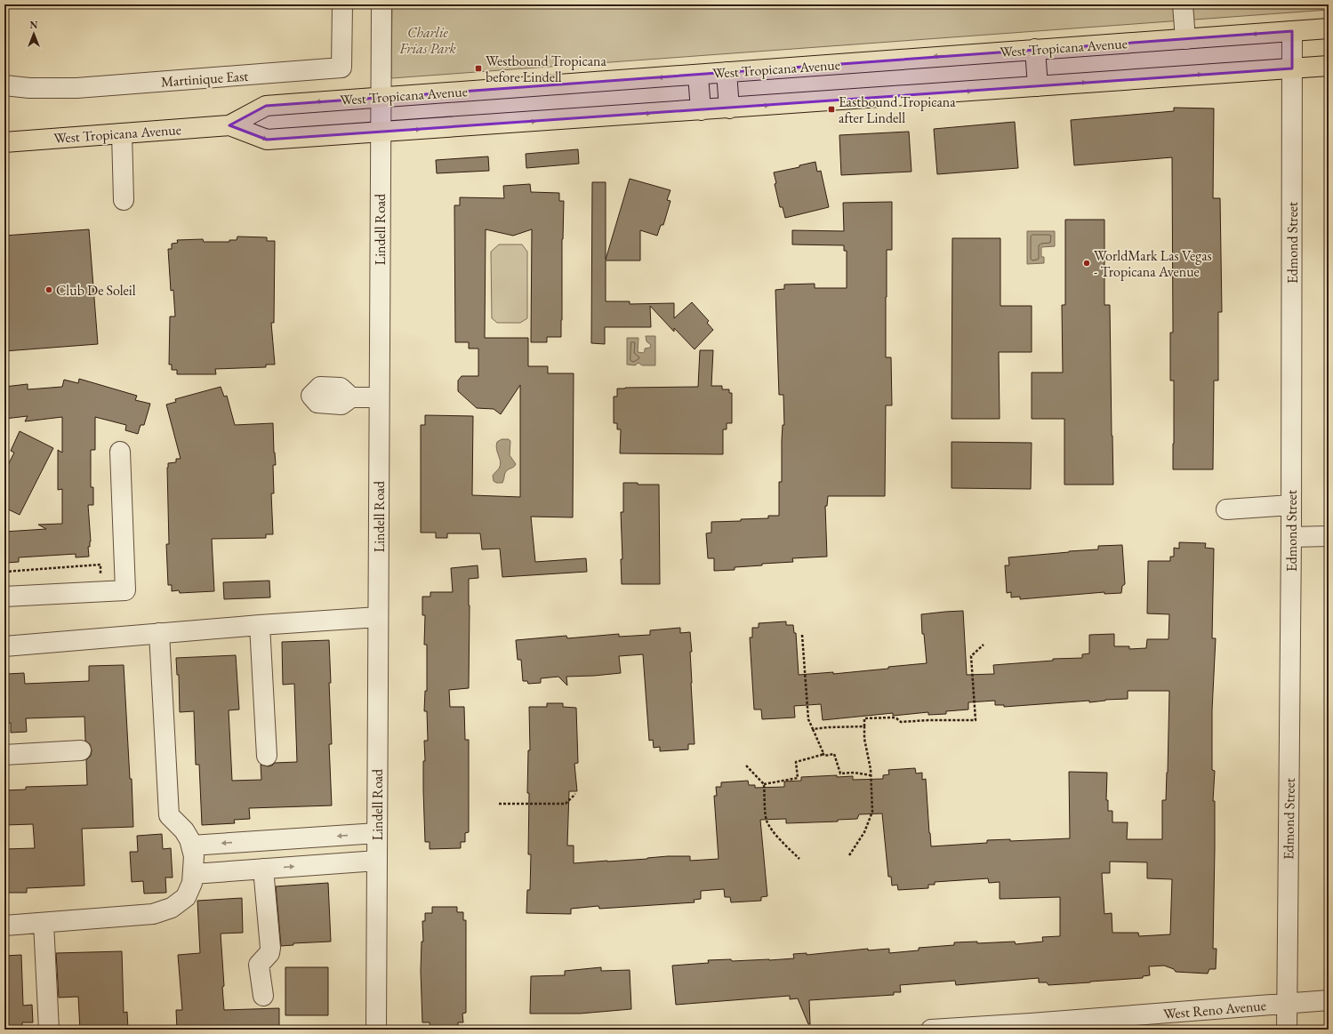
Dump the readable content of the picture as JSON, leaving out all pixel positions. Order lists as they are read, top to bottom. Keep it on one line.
{"streets":{"main road":["West Tropicana Avenue"],"street":["Martinique East","Lindell Road","Edmond Street","West Reno Avenue"]},"crossings":[["West Tropicana Avenue","Lindell Road"],["West Tropicana Avenue","Edmond Street"],["Edmond Street","West Reno Avenue"]],"parks":["Charlie Frias Park"],"places":{"transit":["Westbound Tropicana before Lindell","Eastbound Tropicana after Lindell"],"other":["WorldMark Las Vegas - Tropicana Avenue","Club De Soleil"]},"north":"top"}
